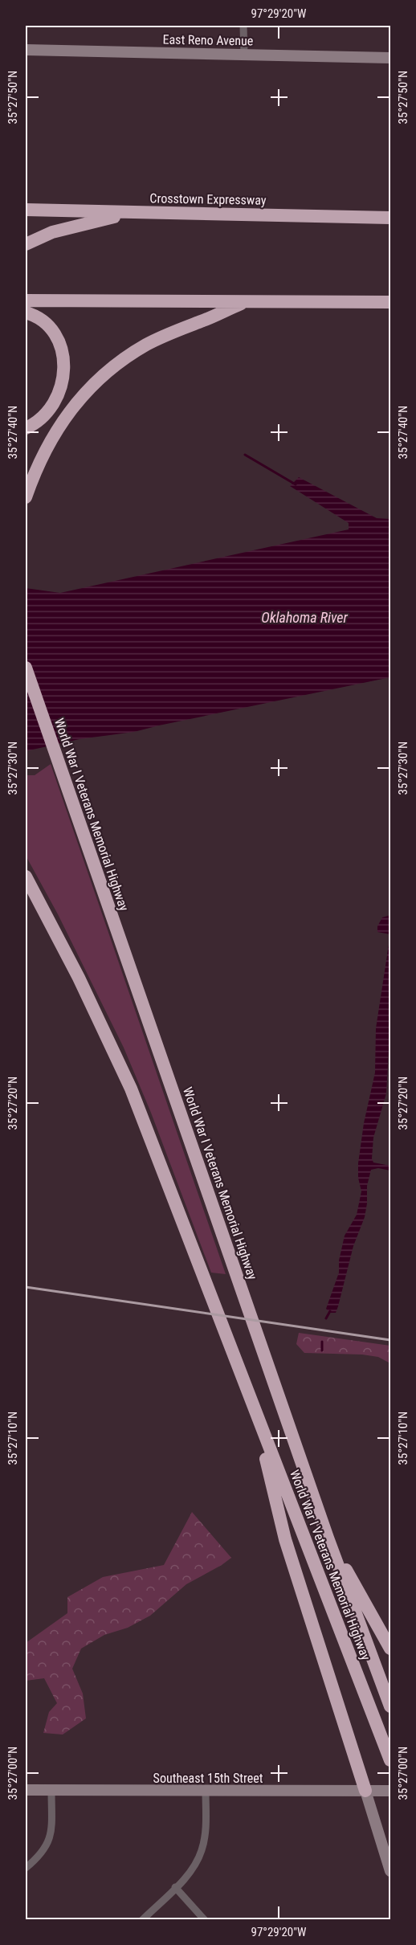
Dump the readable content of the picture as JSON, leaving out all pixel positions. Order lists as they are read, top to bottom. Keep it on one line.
{"streets":{"highway":["Crosstown Expressway","World War I Veterans Memorial Highway"],"main road":["East Reno Avenue","Southeast 15th Street"]},"water":["Oklahoma River"],"coordinates":["97°29'20\"W","35°27'50\"N","35°27'40\"N","35°27'30\"N","35°27'20\"N","35°27'10\"N","35°27'00\"N"]}
